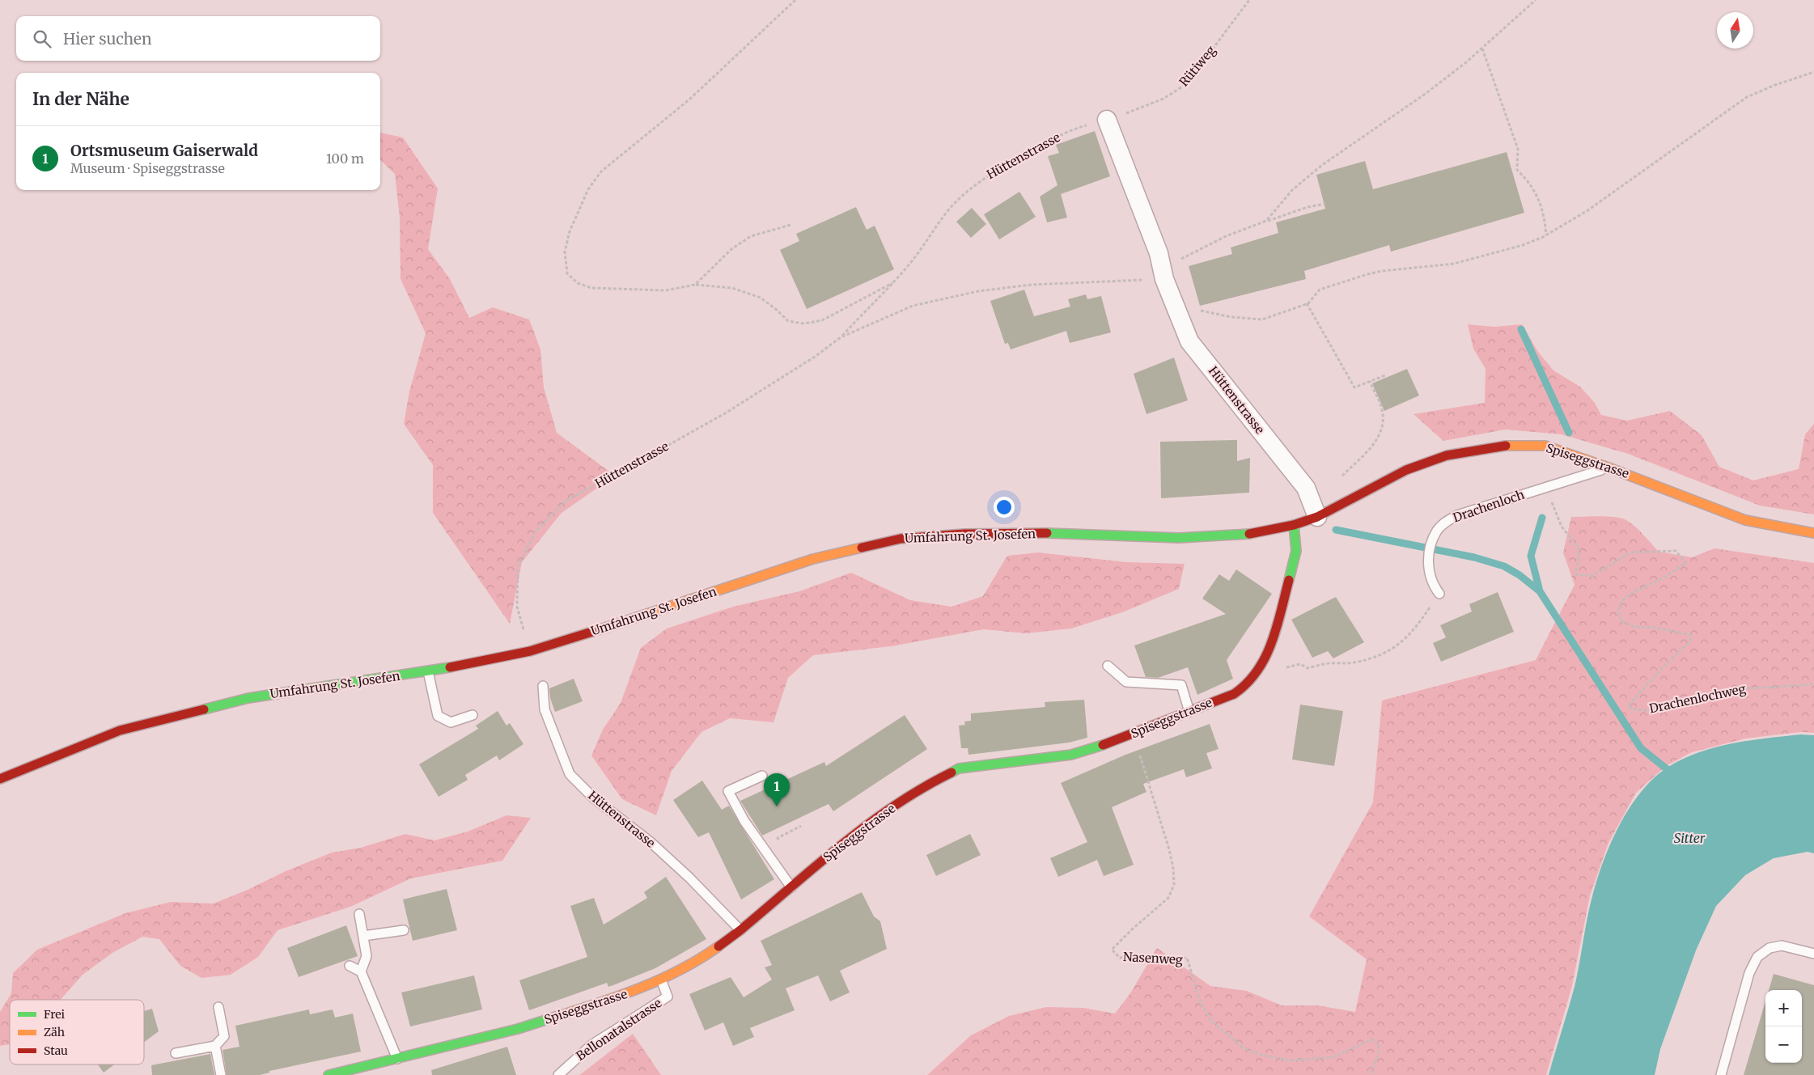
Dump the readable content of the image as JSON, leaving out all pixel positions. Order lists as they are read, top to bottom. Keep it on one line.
{"streets":{"street":["Hüttenstrasse","Spiseggstrasse","Umfahrung St. Josefen"],"lane":["Drachenloch","Bellonatalstrasse"],"path":["Rütiweg","Drachenlochweg","Nasenweg"]},"crossings":[["Rütiweg","Hüttenstrasse"],["Hüttenstrasse","Spiseggstrasse"],["Hüttenstrasse","Umfahrung St. Josefen"],["Spiseggstrasse","Drachenloch"],["Spiseggstrasse","Umfahrung St. Josefen"],["Spiseggstrasse","Nasenweg"],["Spiseggstrasse","Bellonatalstrasse"],["Drachenloch","Drachenlochweg"]],"water":["Sitter"],"legend":["Frei","Zäh","Stau"],"north":"top","page":{"search":"Hier suchen","heading":"In der Nähe","list":[{"mark":"1","name":"Ortsmuseum Gaiserwald","note":"Museum · Spiseggstrasse","value":"100 m"}],"pins":"1","map_buttons":["+","−"]}}
